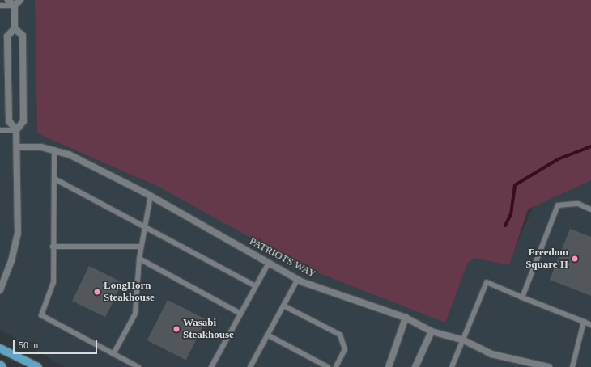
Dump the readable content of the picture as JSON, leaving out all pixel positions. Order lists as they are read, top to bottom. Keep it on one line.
{"streets":{"street":["PATRIOTS WAY"]},"places":["Freedom Square II","LongHorn Steakhouse","Wasabi Steakhouse"],"scale_bar":"50 m"}
